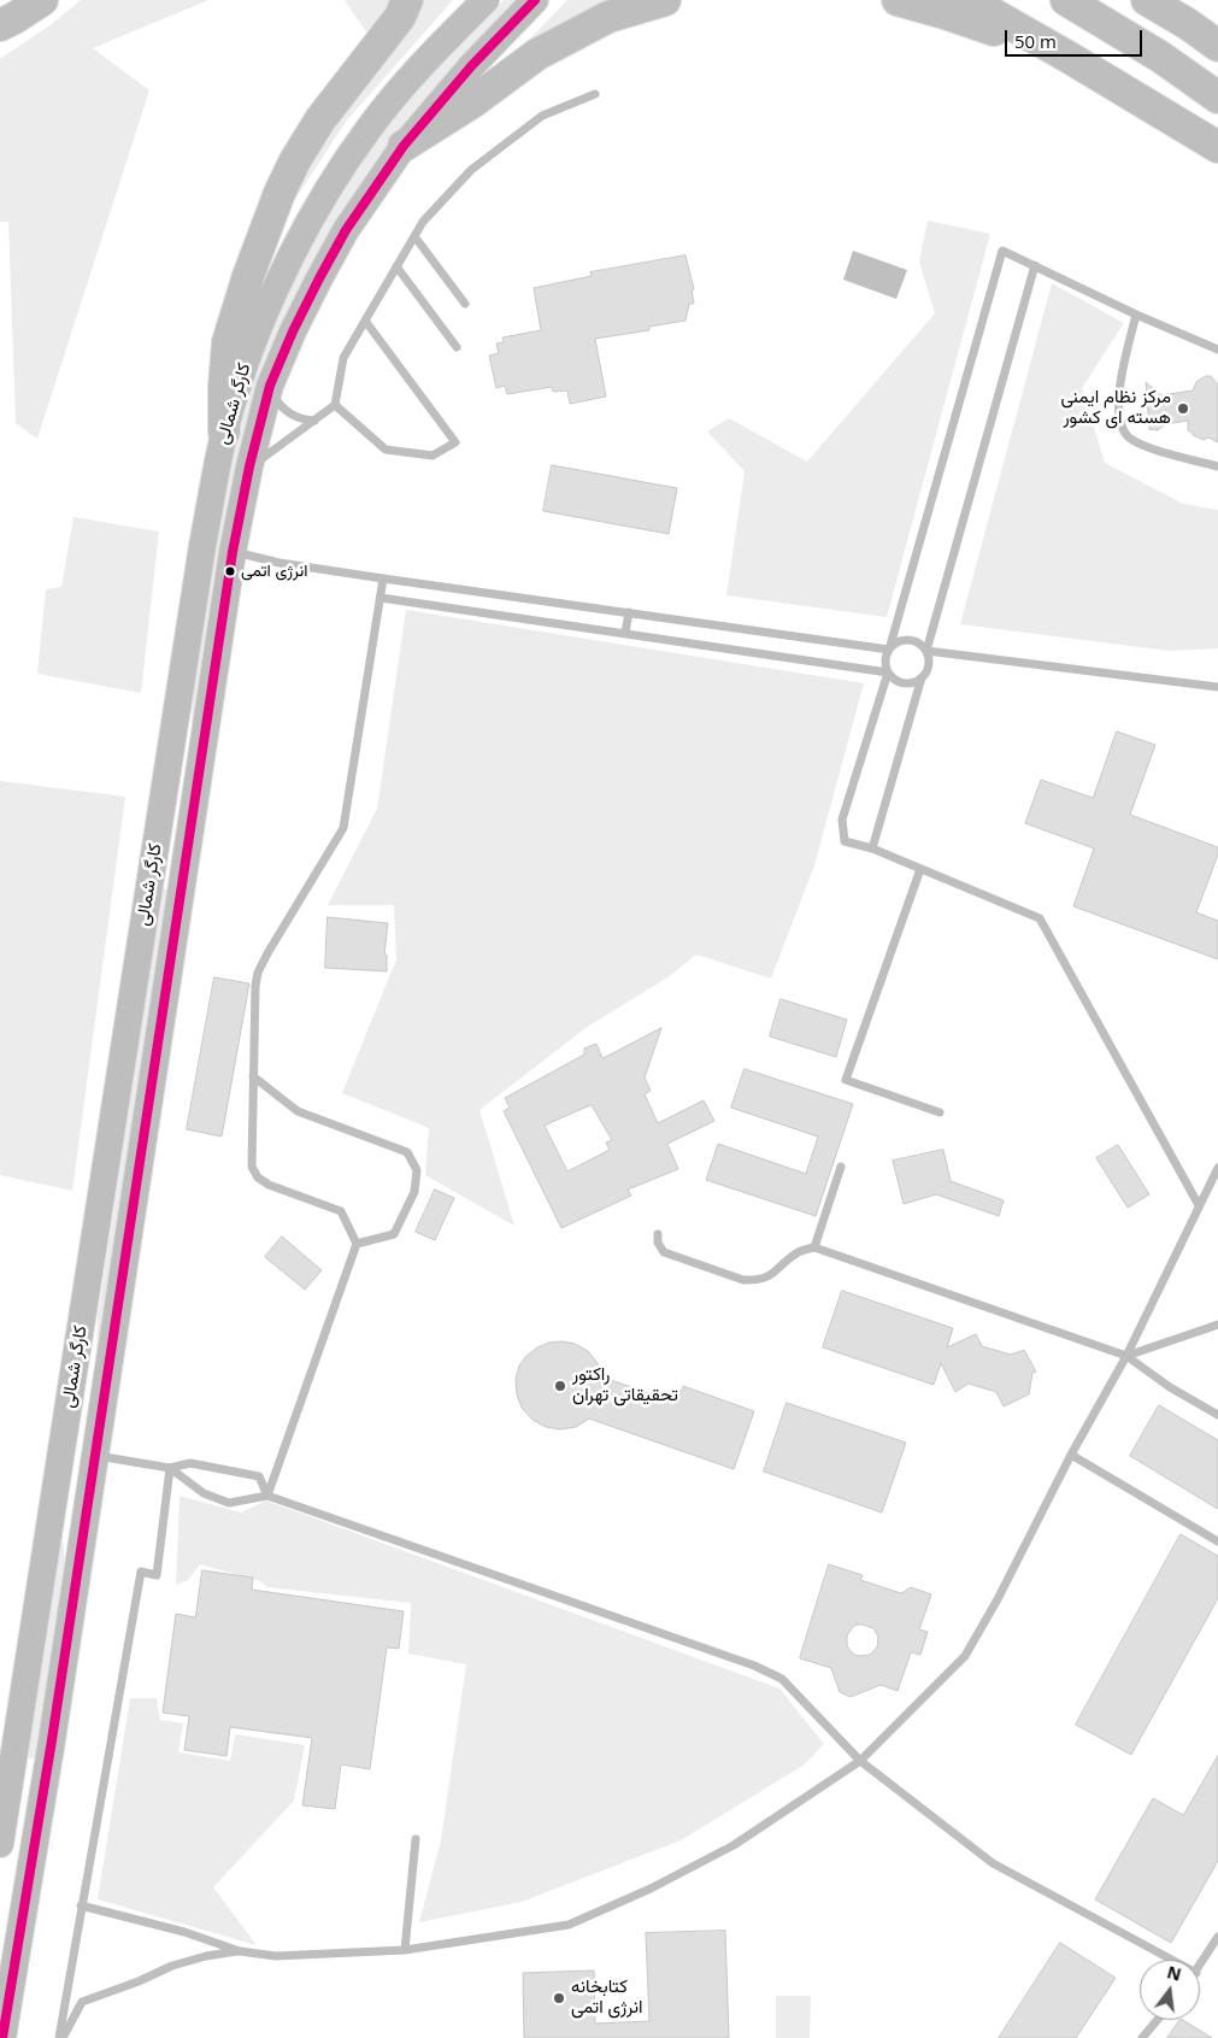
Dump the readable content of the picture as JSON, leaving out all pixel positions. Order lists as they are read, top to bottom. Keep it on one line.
{"streets":{"main road":["کارگر شمالی"]},"places":["مرکز نظام ایمنی هسته ای کشور","انرژی اتمی","راکتور تحقیقاتی تهران","کتابخانه انرژی اتمی"],"scale_bar":"50 m","north":"top"}
